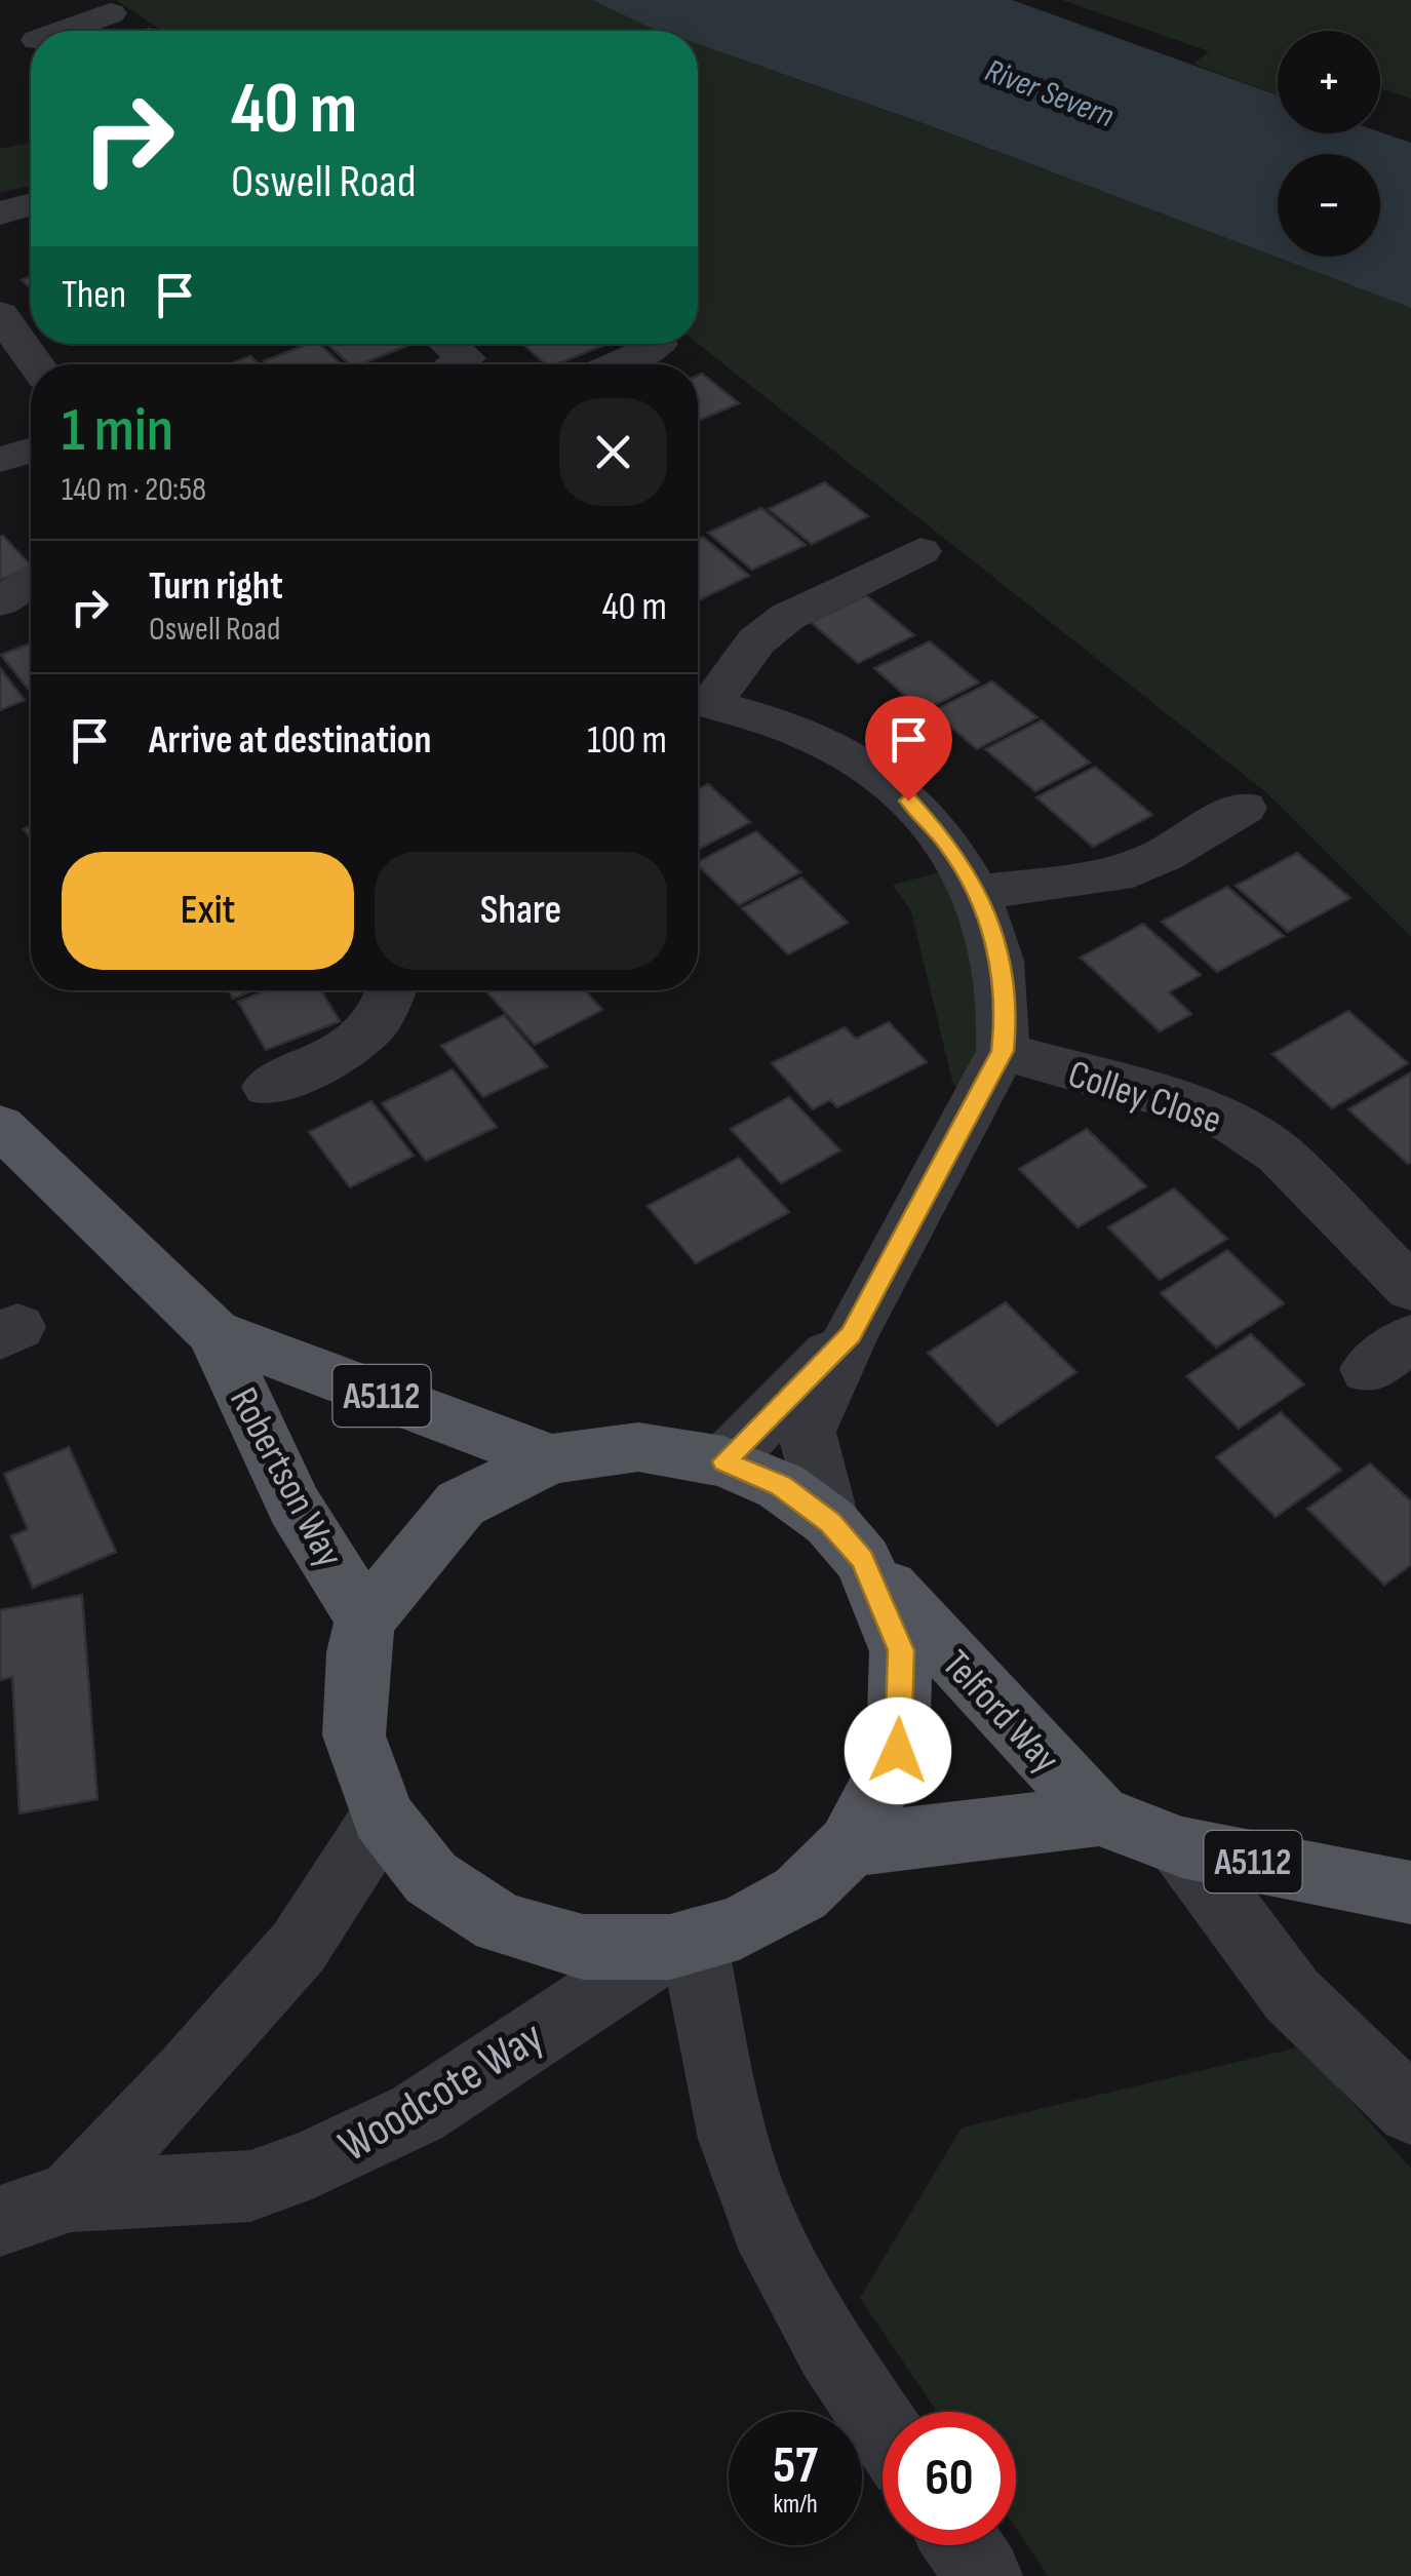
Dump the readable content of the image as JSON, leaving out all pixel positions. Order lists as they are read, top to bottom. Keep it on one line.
{"streets":{"main road":["A5112","Robertson Way","Telford Way"],"street":["Colley Close","Woodcote Way"]},"crossings":[["Robertson Way","Telford Way"]],"water":["River Severn"],"page":{"map_buttons":["+","−"],"turn":["40 m","Oswell Road"],"then":"Then","heading":["1 min","140 m · 20:58"],"list":[{"name":"Turn right","note":"Oswell Road","value":"40 m"},{"name":"Arrive at destination","value":"100 m"}],"buttons":["Exit","Share"],"speed":"57 km/h","limit":"60"}}
